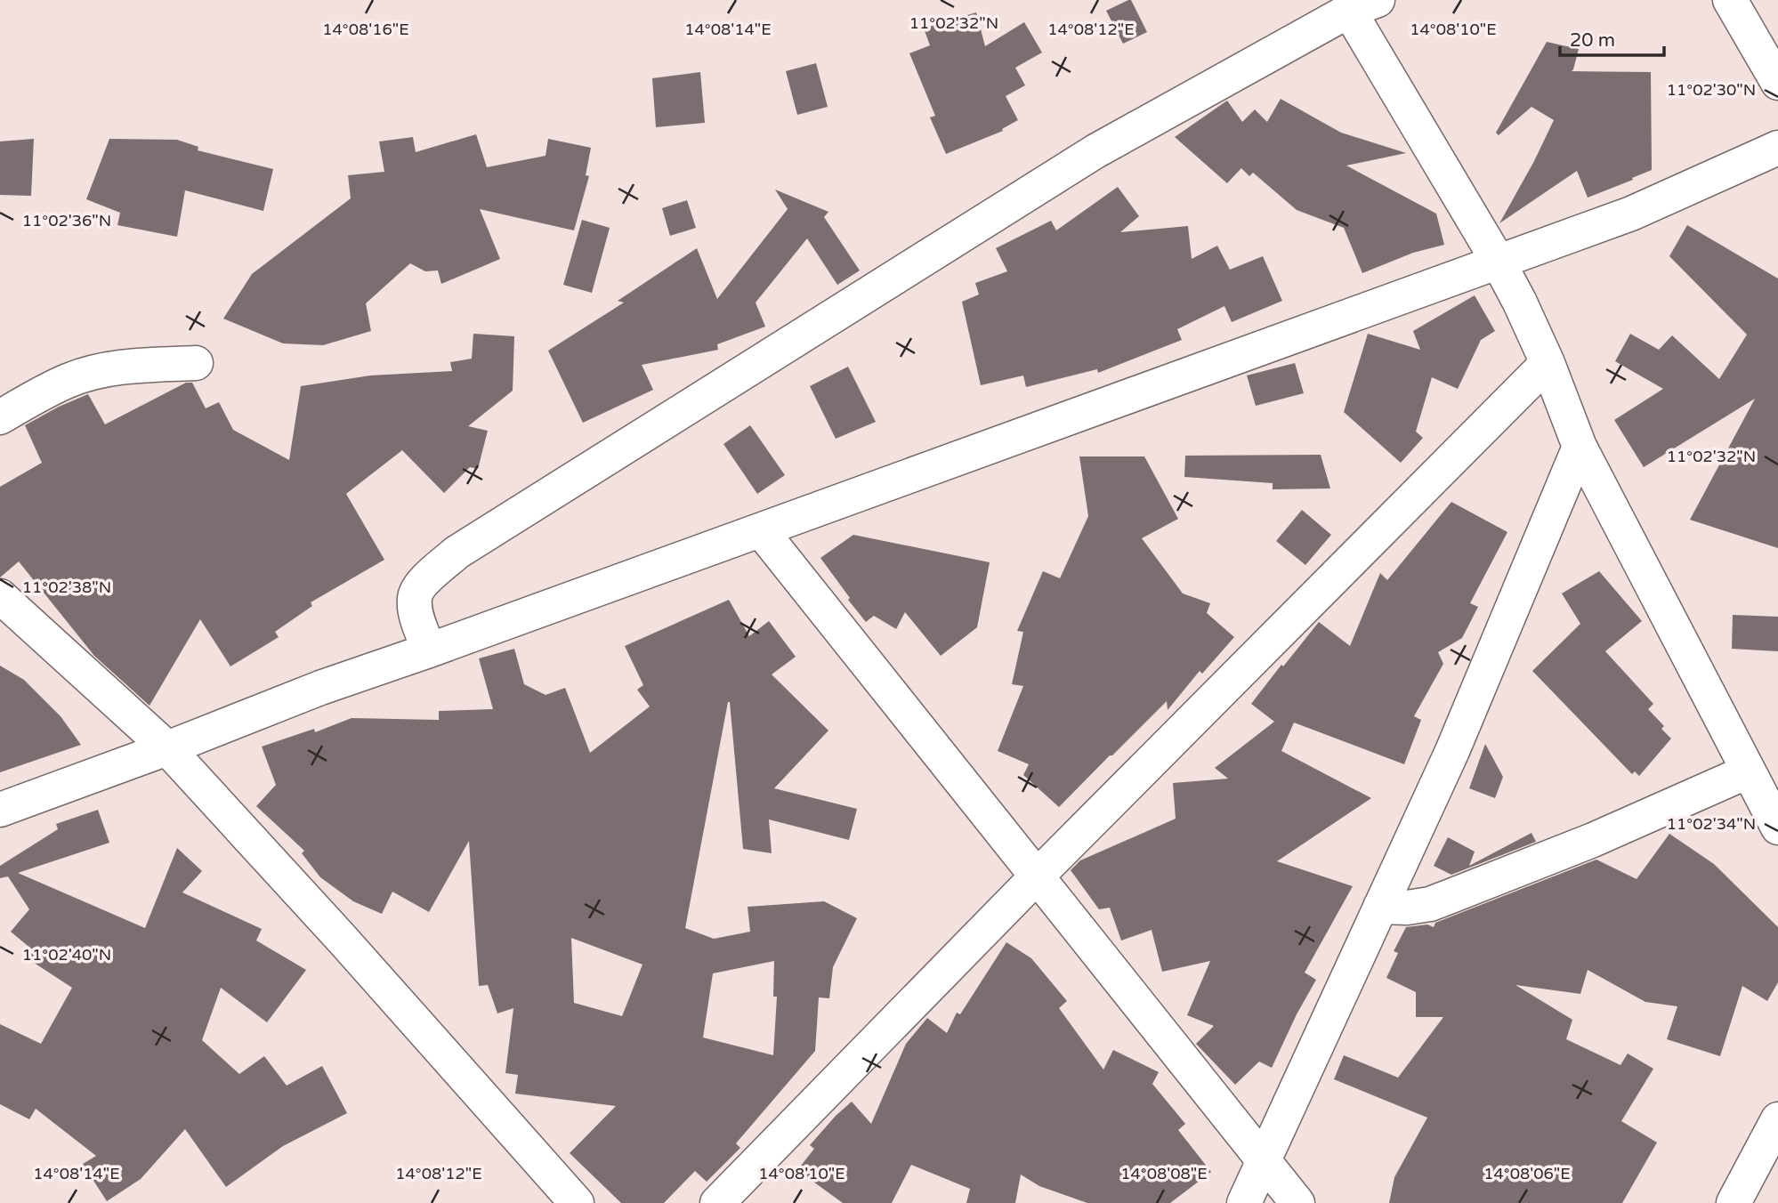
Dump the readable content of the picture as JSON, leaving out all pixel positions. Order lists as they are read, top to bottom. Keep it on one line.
{"scale_bar":"20 m","coordinates":["11°02'32\"N","14°08'16\"E","14°08'14\"E","14°08'12\"E","14°08'10\"E","11°02'30\"N","11°02'36\"N","11°02'38\"N","11°02'34\"N","11°02'40\"N","14°08'08\"E","14°08'06\"E"]}
